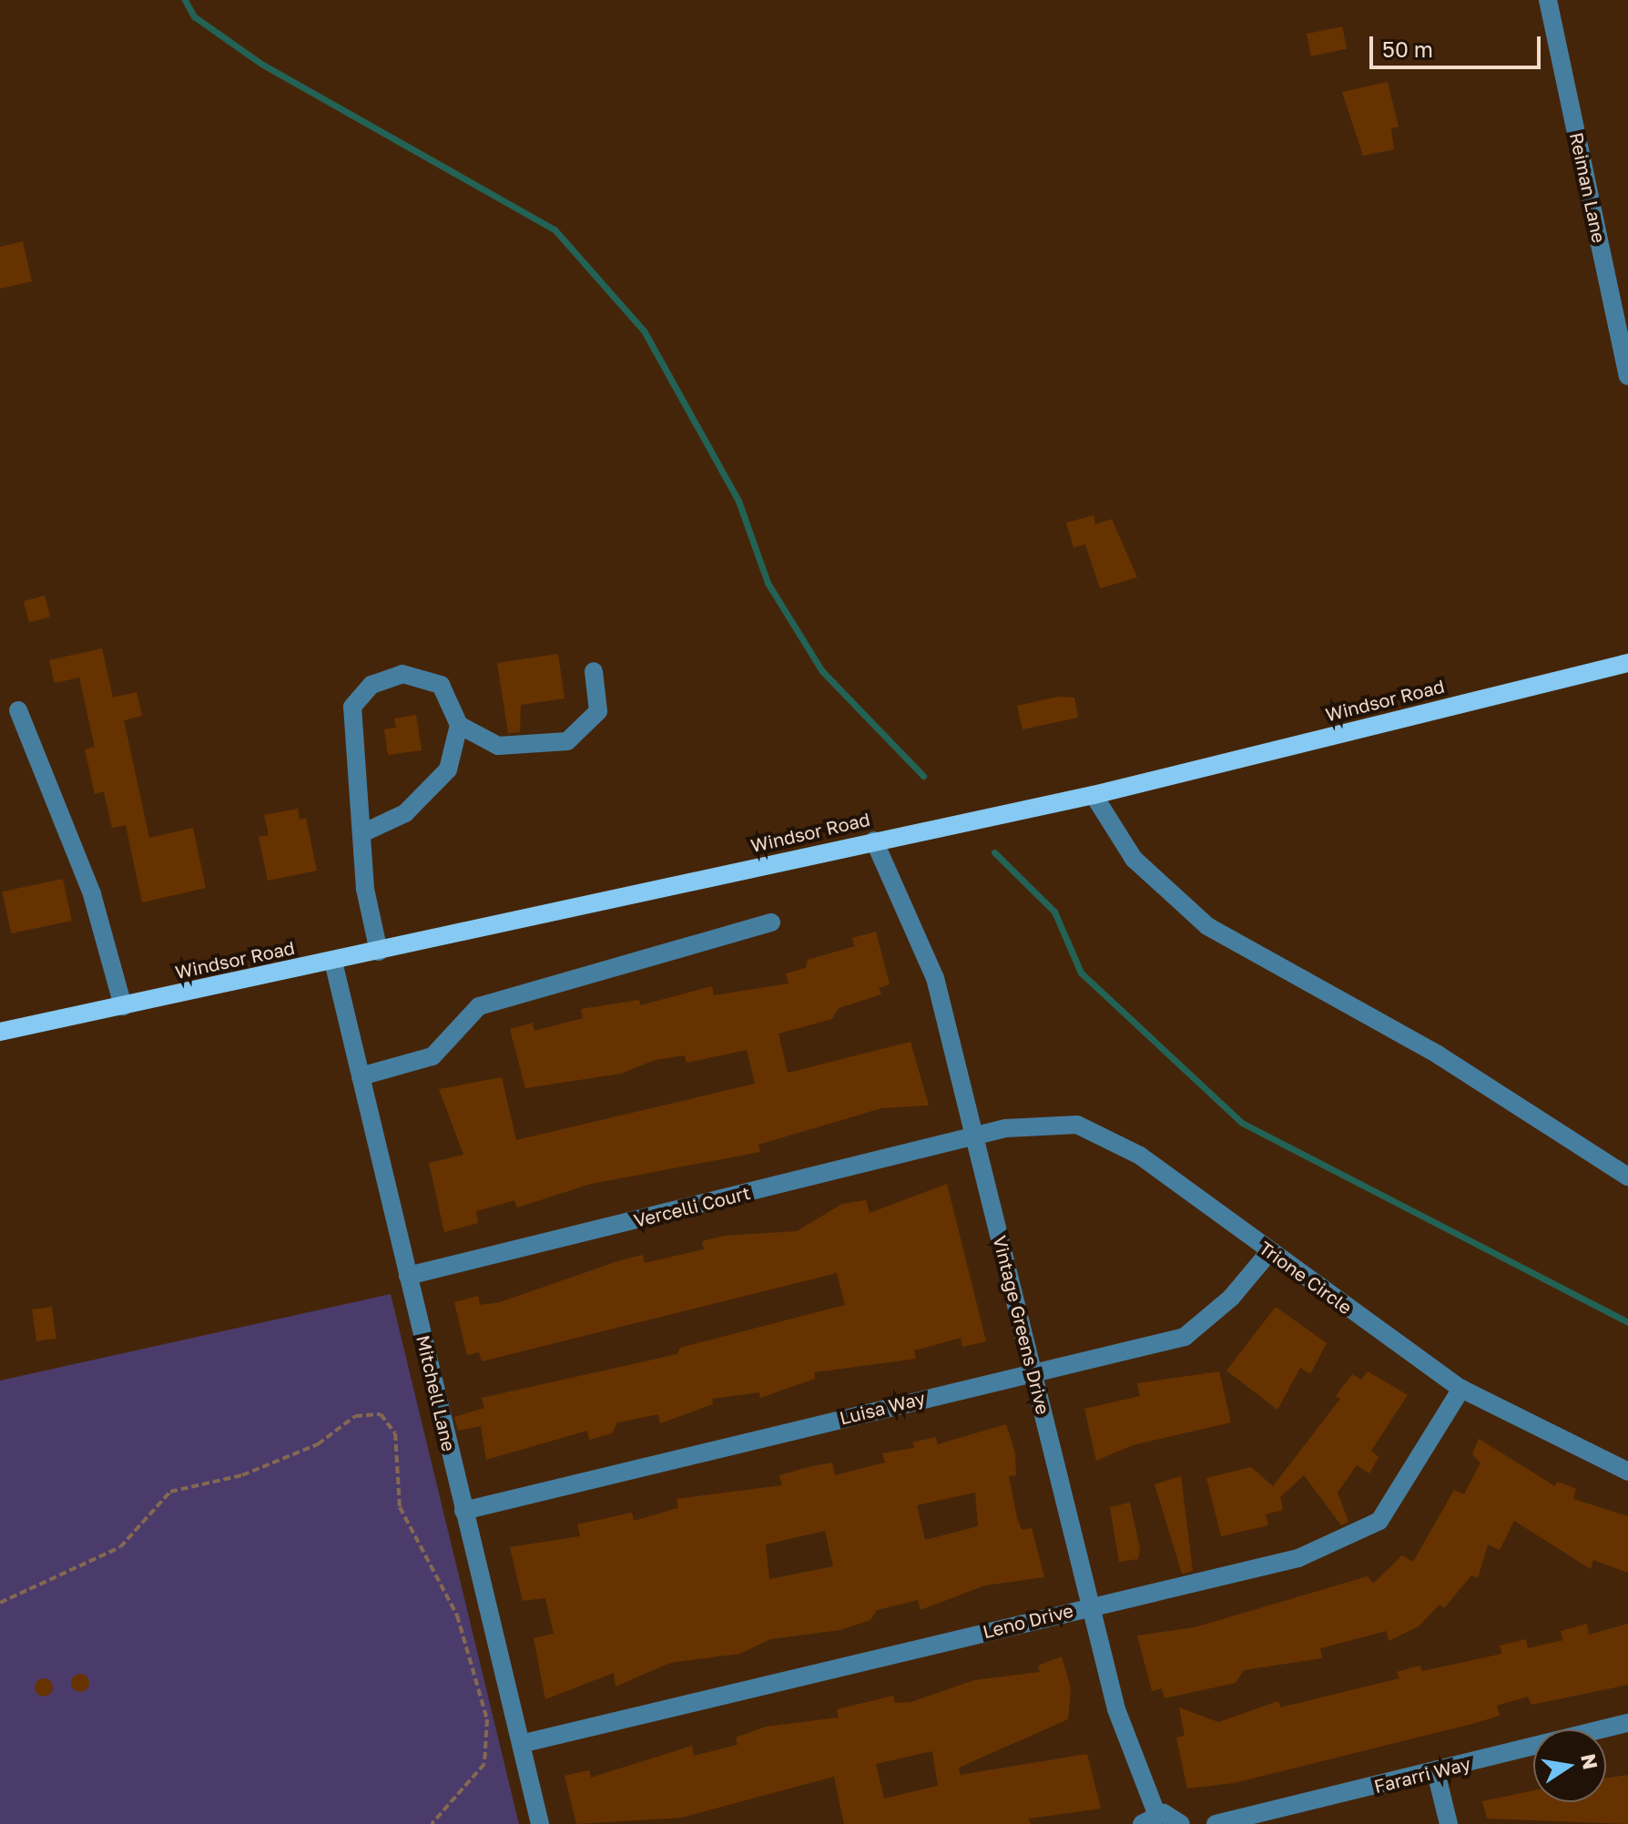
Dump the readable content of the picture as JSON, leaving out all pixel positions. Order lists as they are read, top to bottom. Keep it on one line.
{"streets":{"main road":["Windsor Road"],"street":["Reiman Lane","Vercelli Court","Trione Circle","Vintage Greens Drive","Mitchell Lane","Luisa Way","Leno Drive","Fararri Way"]},"crossings":[["Windsor Road","Vintage Greens Drive"],["Windsor Road","Mitchell Lane"],["Vercelli Court","Trione Circle"],["Vercelli Court","Vintage Greens Drive"],["Vercelli Court","Mitchell Lane"],["Trione Circle","Vintage Greens Drive"],["Trione Circle","Luisa Way"],["Trione Circle","Leno Drive"],["Vintage Greens Drive","Luisa Way"],["Vintage Greens Drive","Leno Drive"],["Mitchell Lane","Luisa Way"],["Mitchell Lane","Leno Drive"]],"scale_bar":"50 m","north":"right"}
